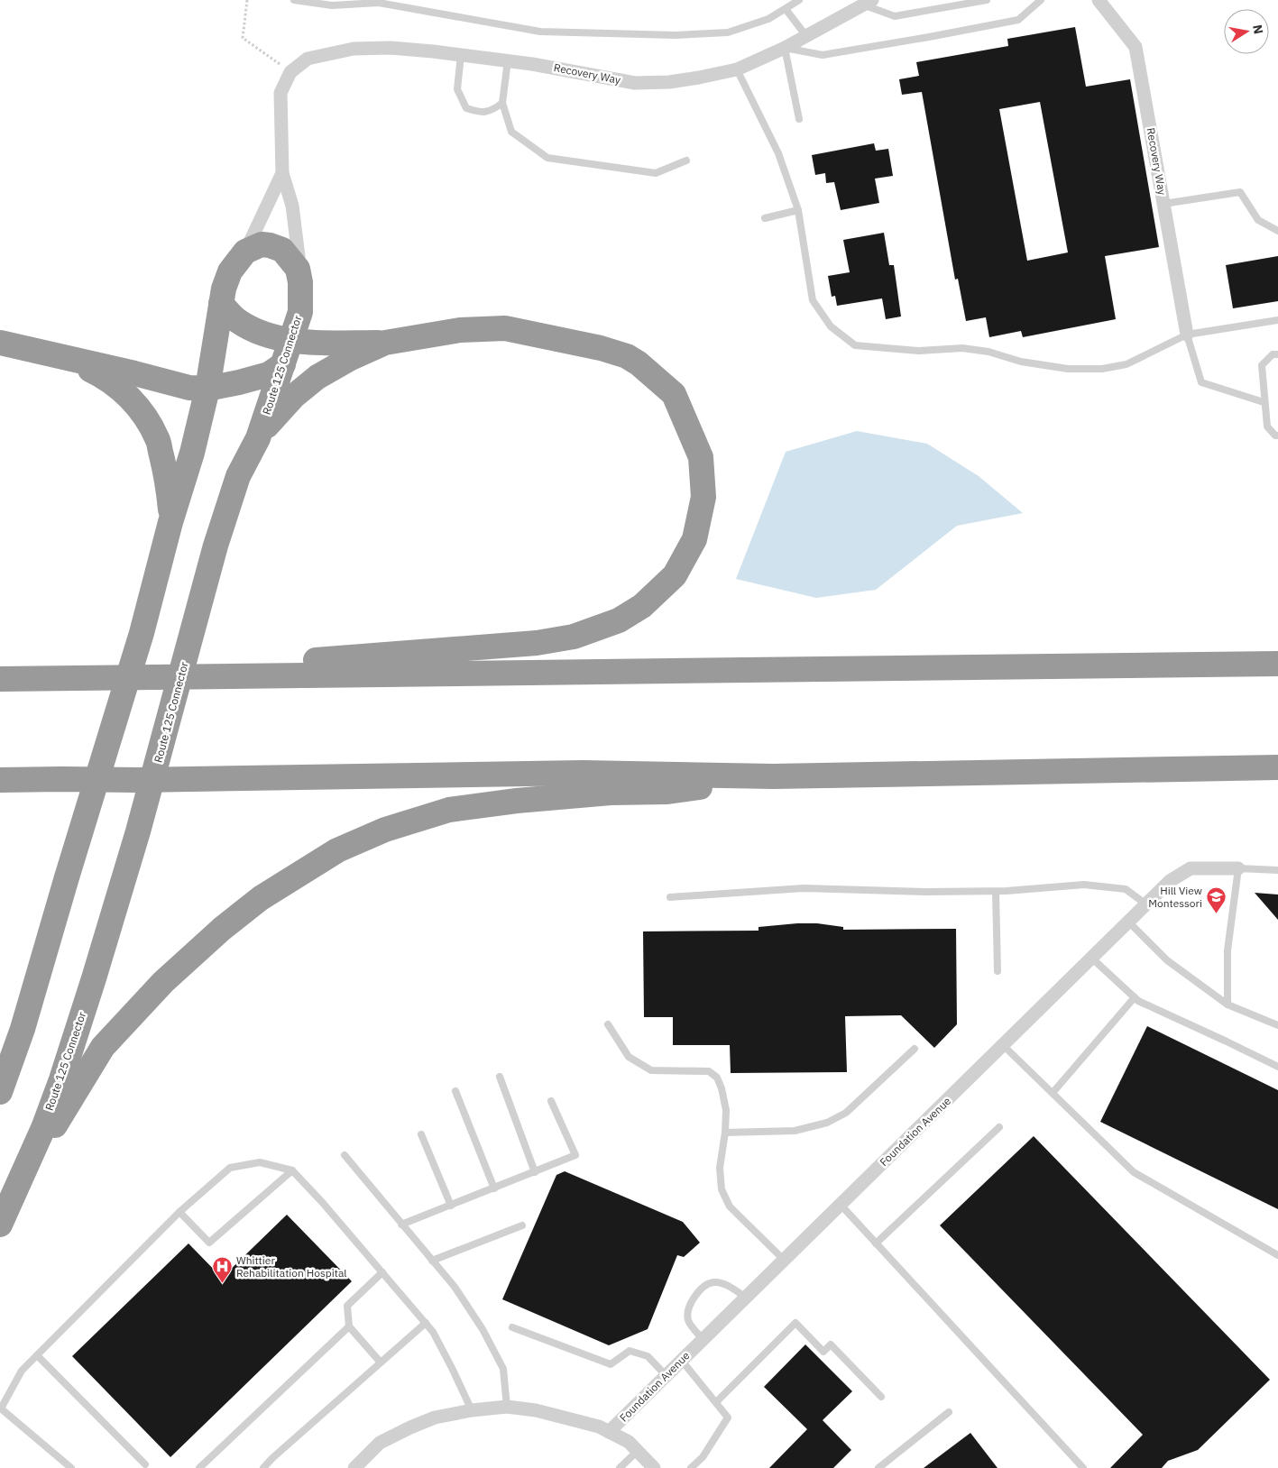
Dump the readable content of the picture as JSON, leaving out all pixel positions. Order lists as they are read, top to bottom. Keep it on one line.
{"streets":{"highway":["Route 125 Connector"],"street":["Recovery Way","Foundation Avenue"]},"places":{"school or university":["Hill View Montessori"],"hospital":["Whittier Rehabilitation Hospital"]},"north":"right"}
